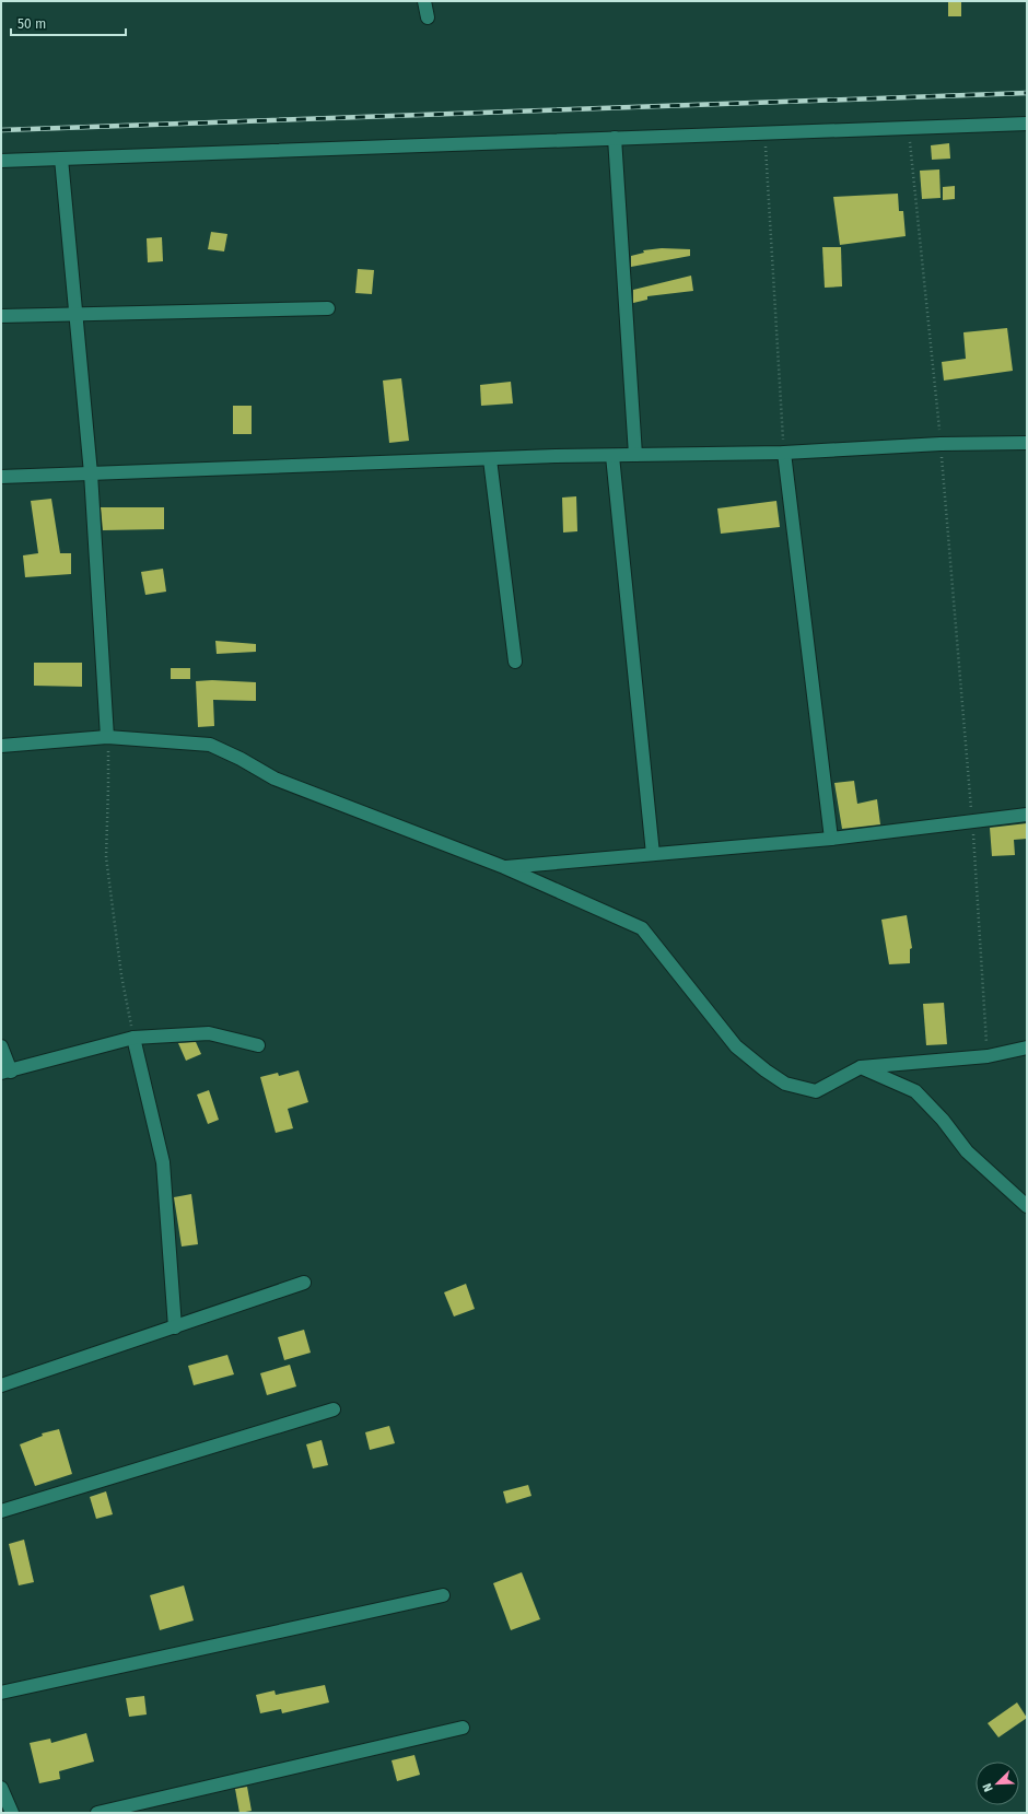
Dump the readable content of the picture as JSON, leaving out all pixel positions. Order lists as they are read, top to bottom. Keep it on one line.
{"scale_bar":"50 m","north":"bottom left"}
